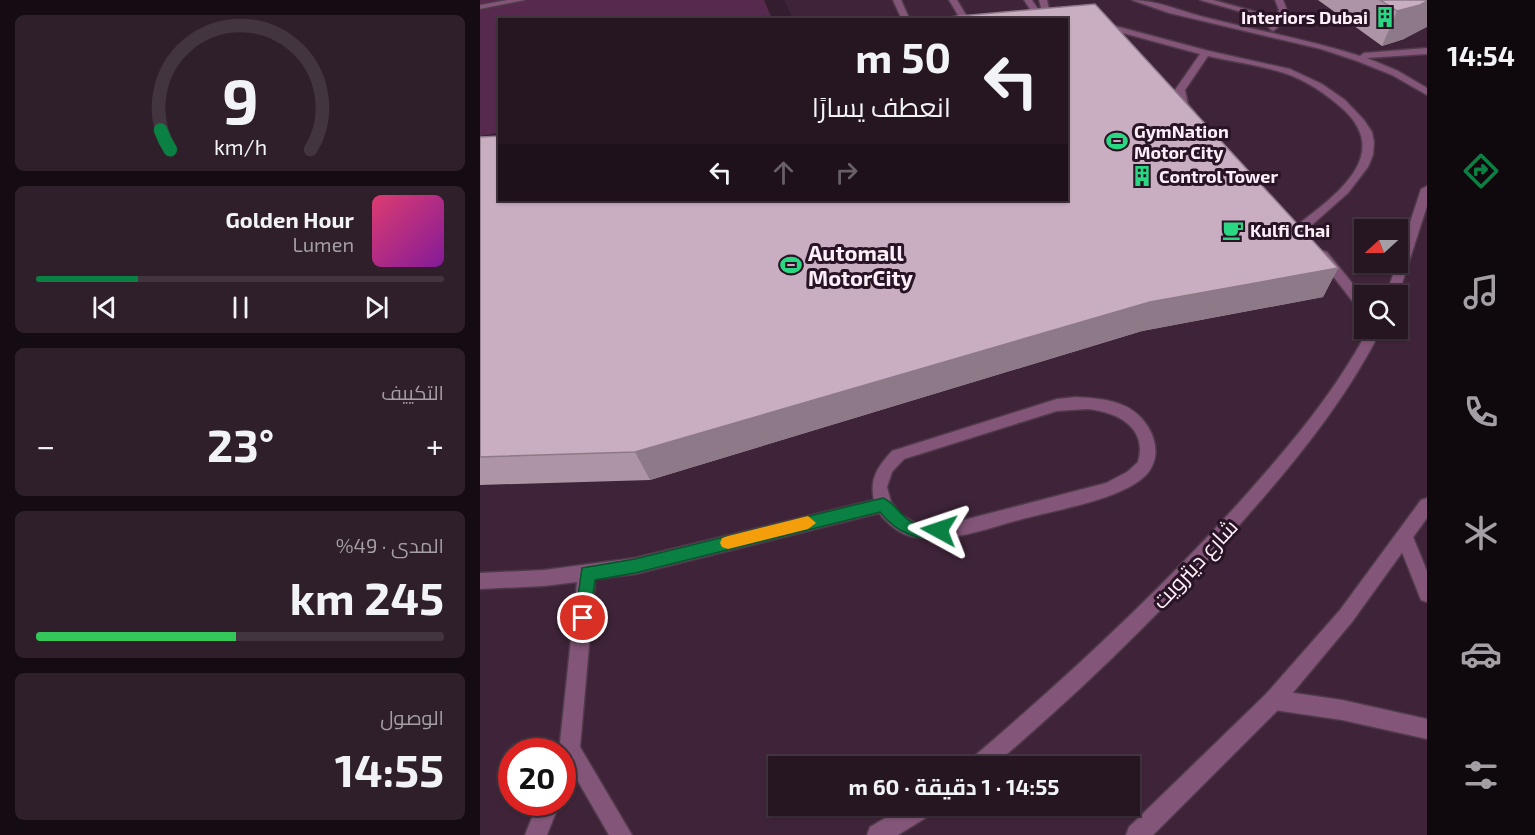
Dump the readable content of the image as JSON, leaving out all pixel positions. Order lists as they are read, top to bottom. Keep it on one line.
{"streets":{"street":["شارع ديترويت"]},"places":{"building":["Interiors Dubai","Control Tower"],"sports":["GymNation Motor City","Automall MotorCity"],"cafe":["Kulfi Chai"]},"north":"left","page":{"tabs":"14:54","turn":["50 m","انعطف يسارًا"],"song":["Golden Hour","Lumen"],"tile":["التكييف",["المدى · 49%","245 km"],["الوصول","14:55"]],"heat":["−","23°","+"],"limit":"20","trip":"14:55 · 1 دقيقة · 60 m","gauge":["9","km/h"]}}
